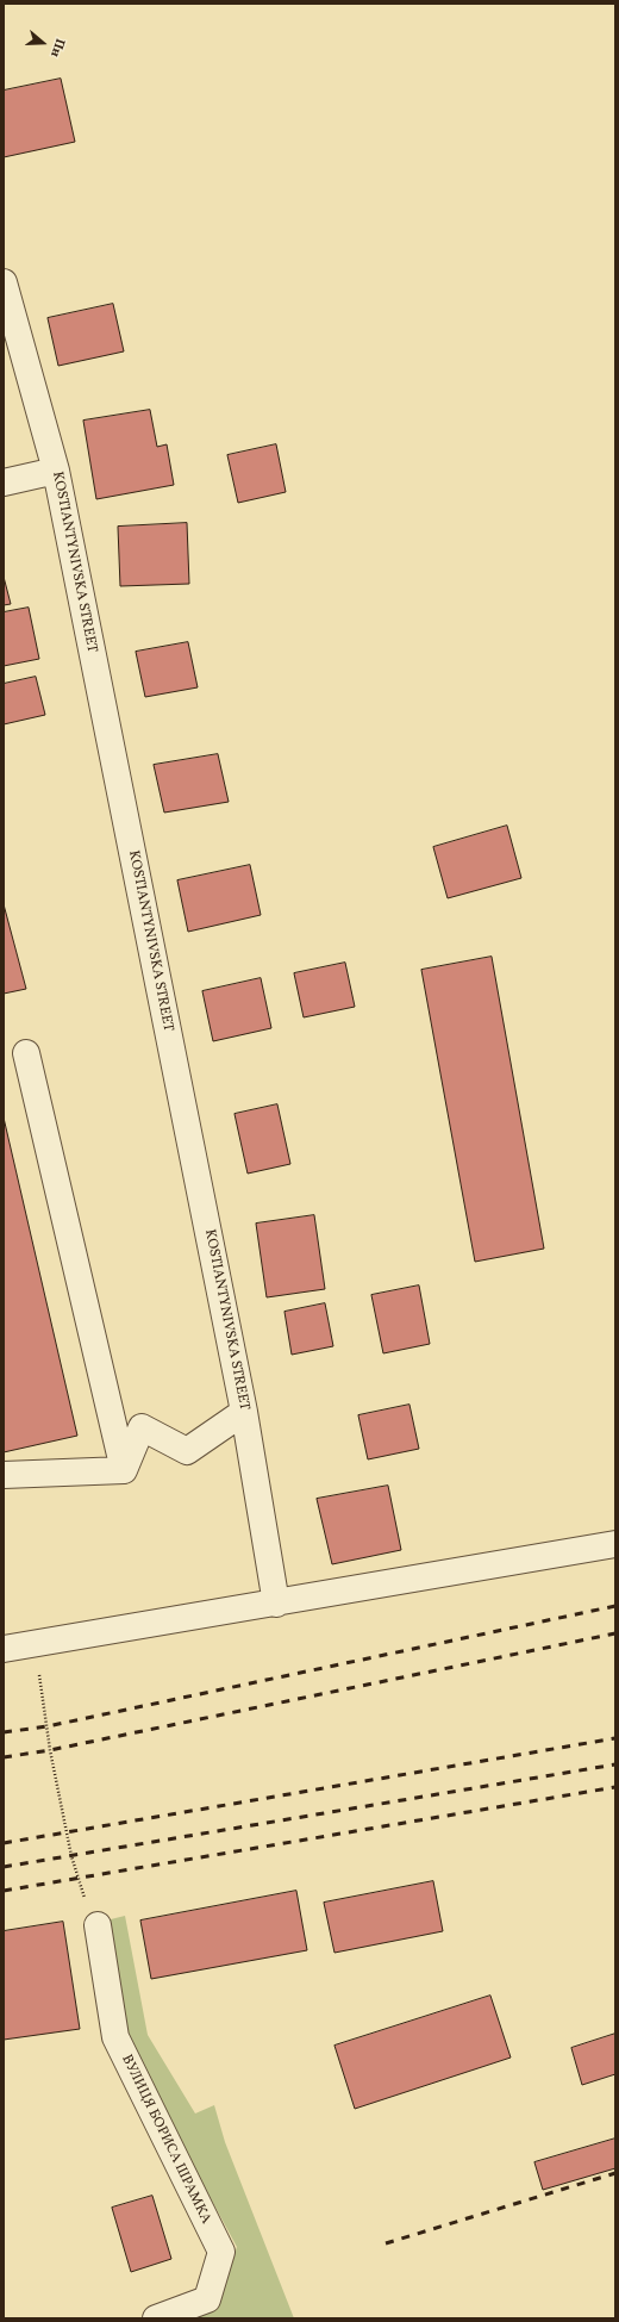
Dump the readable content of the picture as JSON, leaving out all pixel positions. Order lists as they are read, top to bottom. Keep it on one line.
{"streets":{"street":["KOSTIANTYNIVSKA STREET","ВУЛИЦЯ БОРИСА ШРАМКА"]},"north":"right"}
